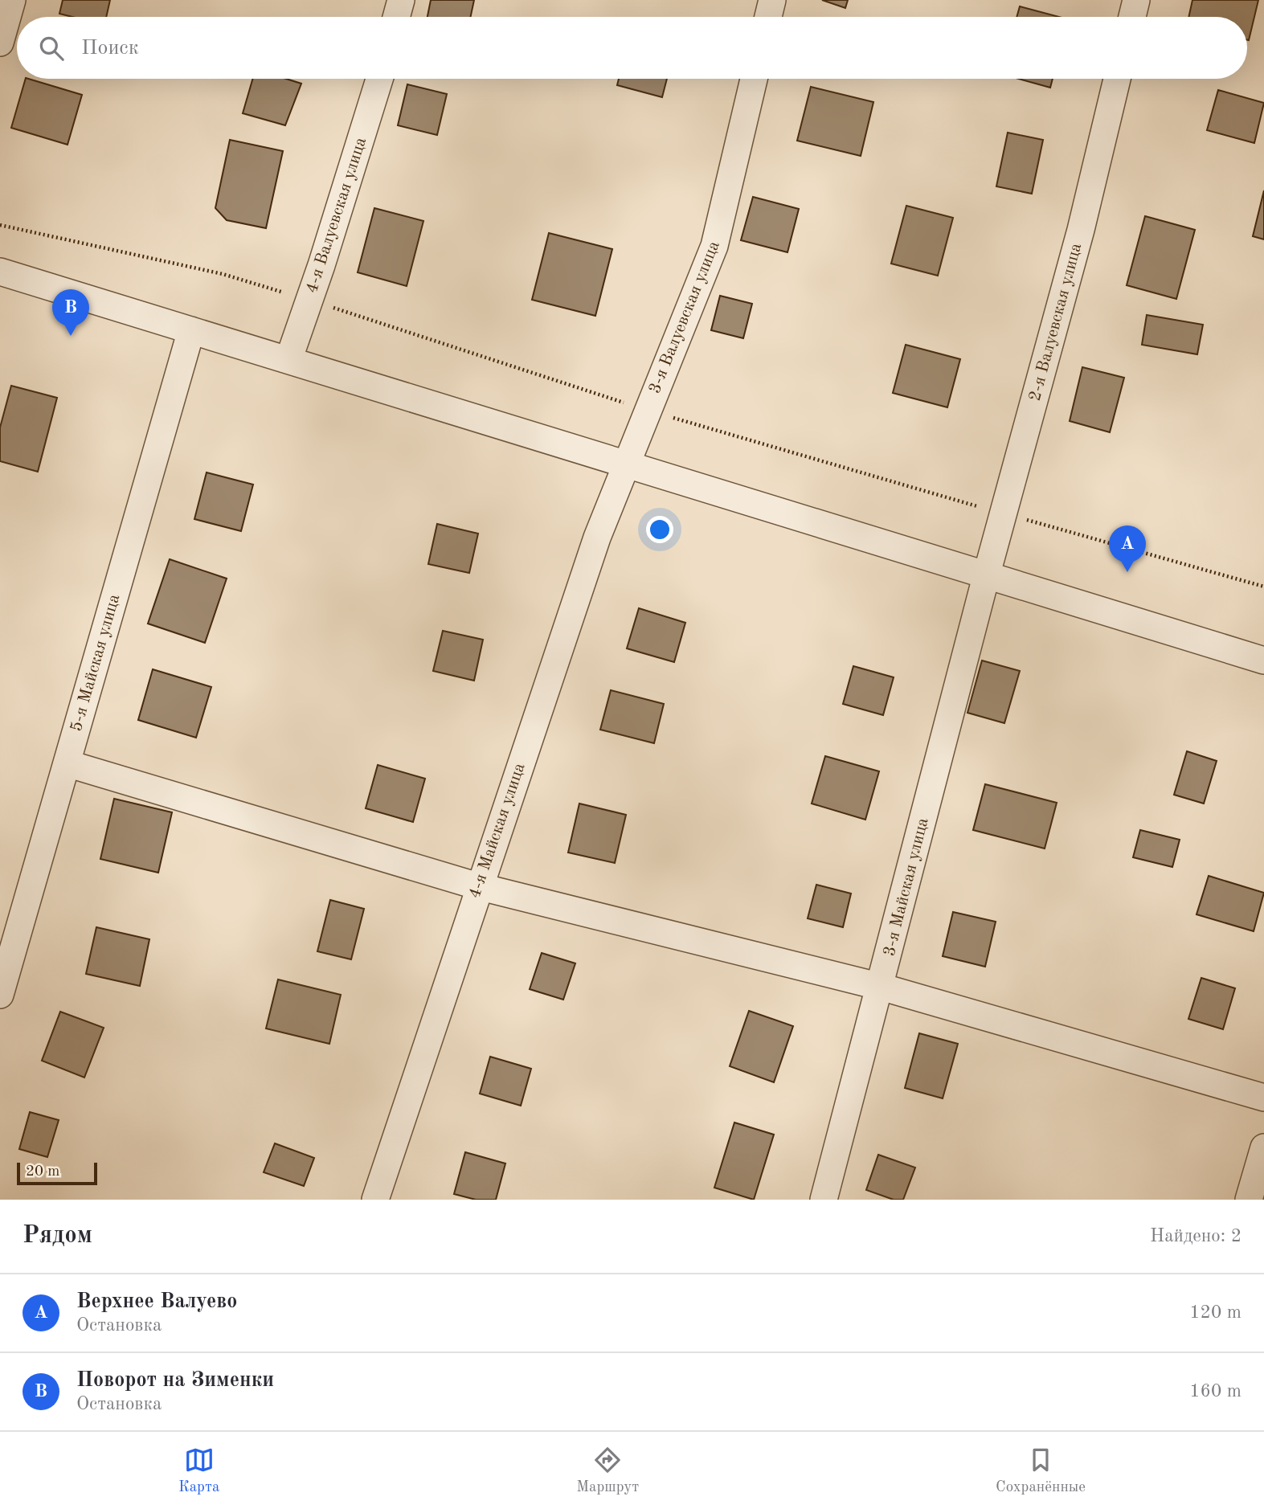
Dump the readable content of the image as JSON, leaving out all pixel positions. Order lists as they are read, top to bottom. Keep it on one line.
{"streets":{"street":["4-я Валуевская улица","3-я Валуевская улица","2-я Валуевская улица","5-я Майская улица","4-я Майская улица","3-я Майская улица"]},"crossings":[["3-я Валуевская улица","4-я Майская улица"],["2-я Валуевская улица","3-я Майская улица"]],"scale_bar":"20 m","page":{"search":"Поиск","pins":["B","A"],"scale":"20 m","heading":["Рядом","Найдено: 2"],"list":[{"mark":"A","name":"Верхнее Валуево","note":"Остановка","value":"120 m"},{"mark":"B","name":"Поворот на Зименки","note":"Остановка","value":"160 m"}],"nav":["Карта","Маршрут","Сохранённые"]}}
